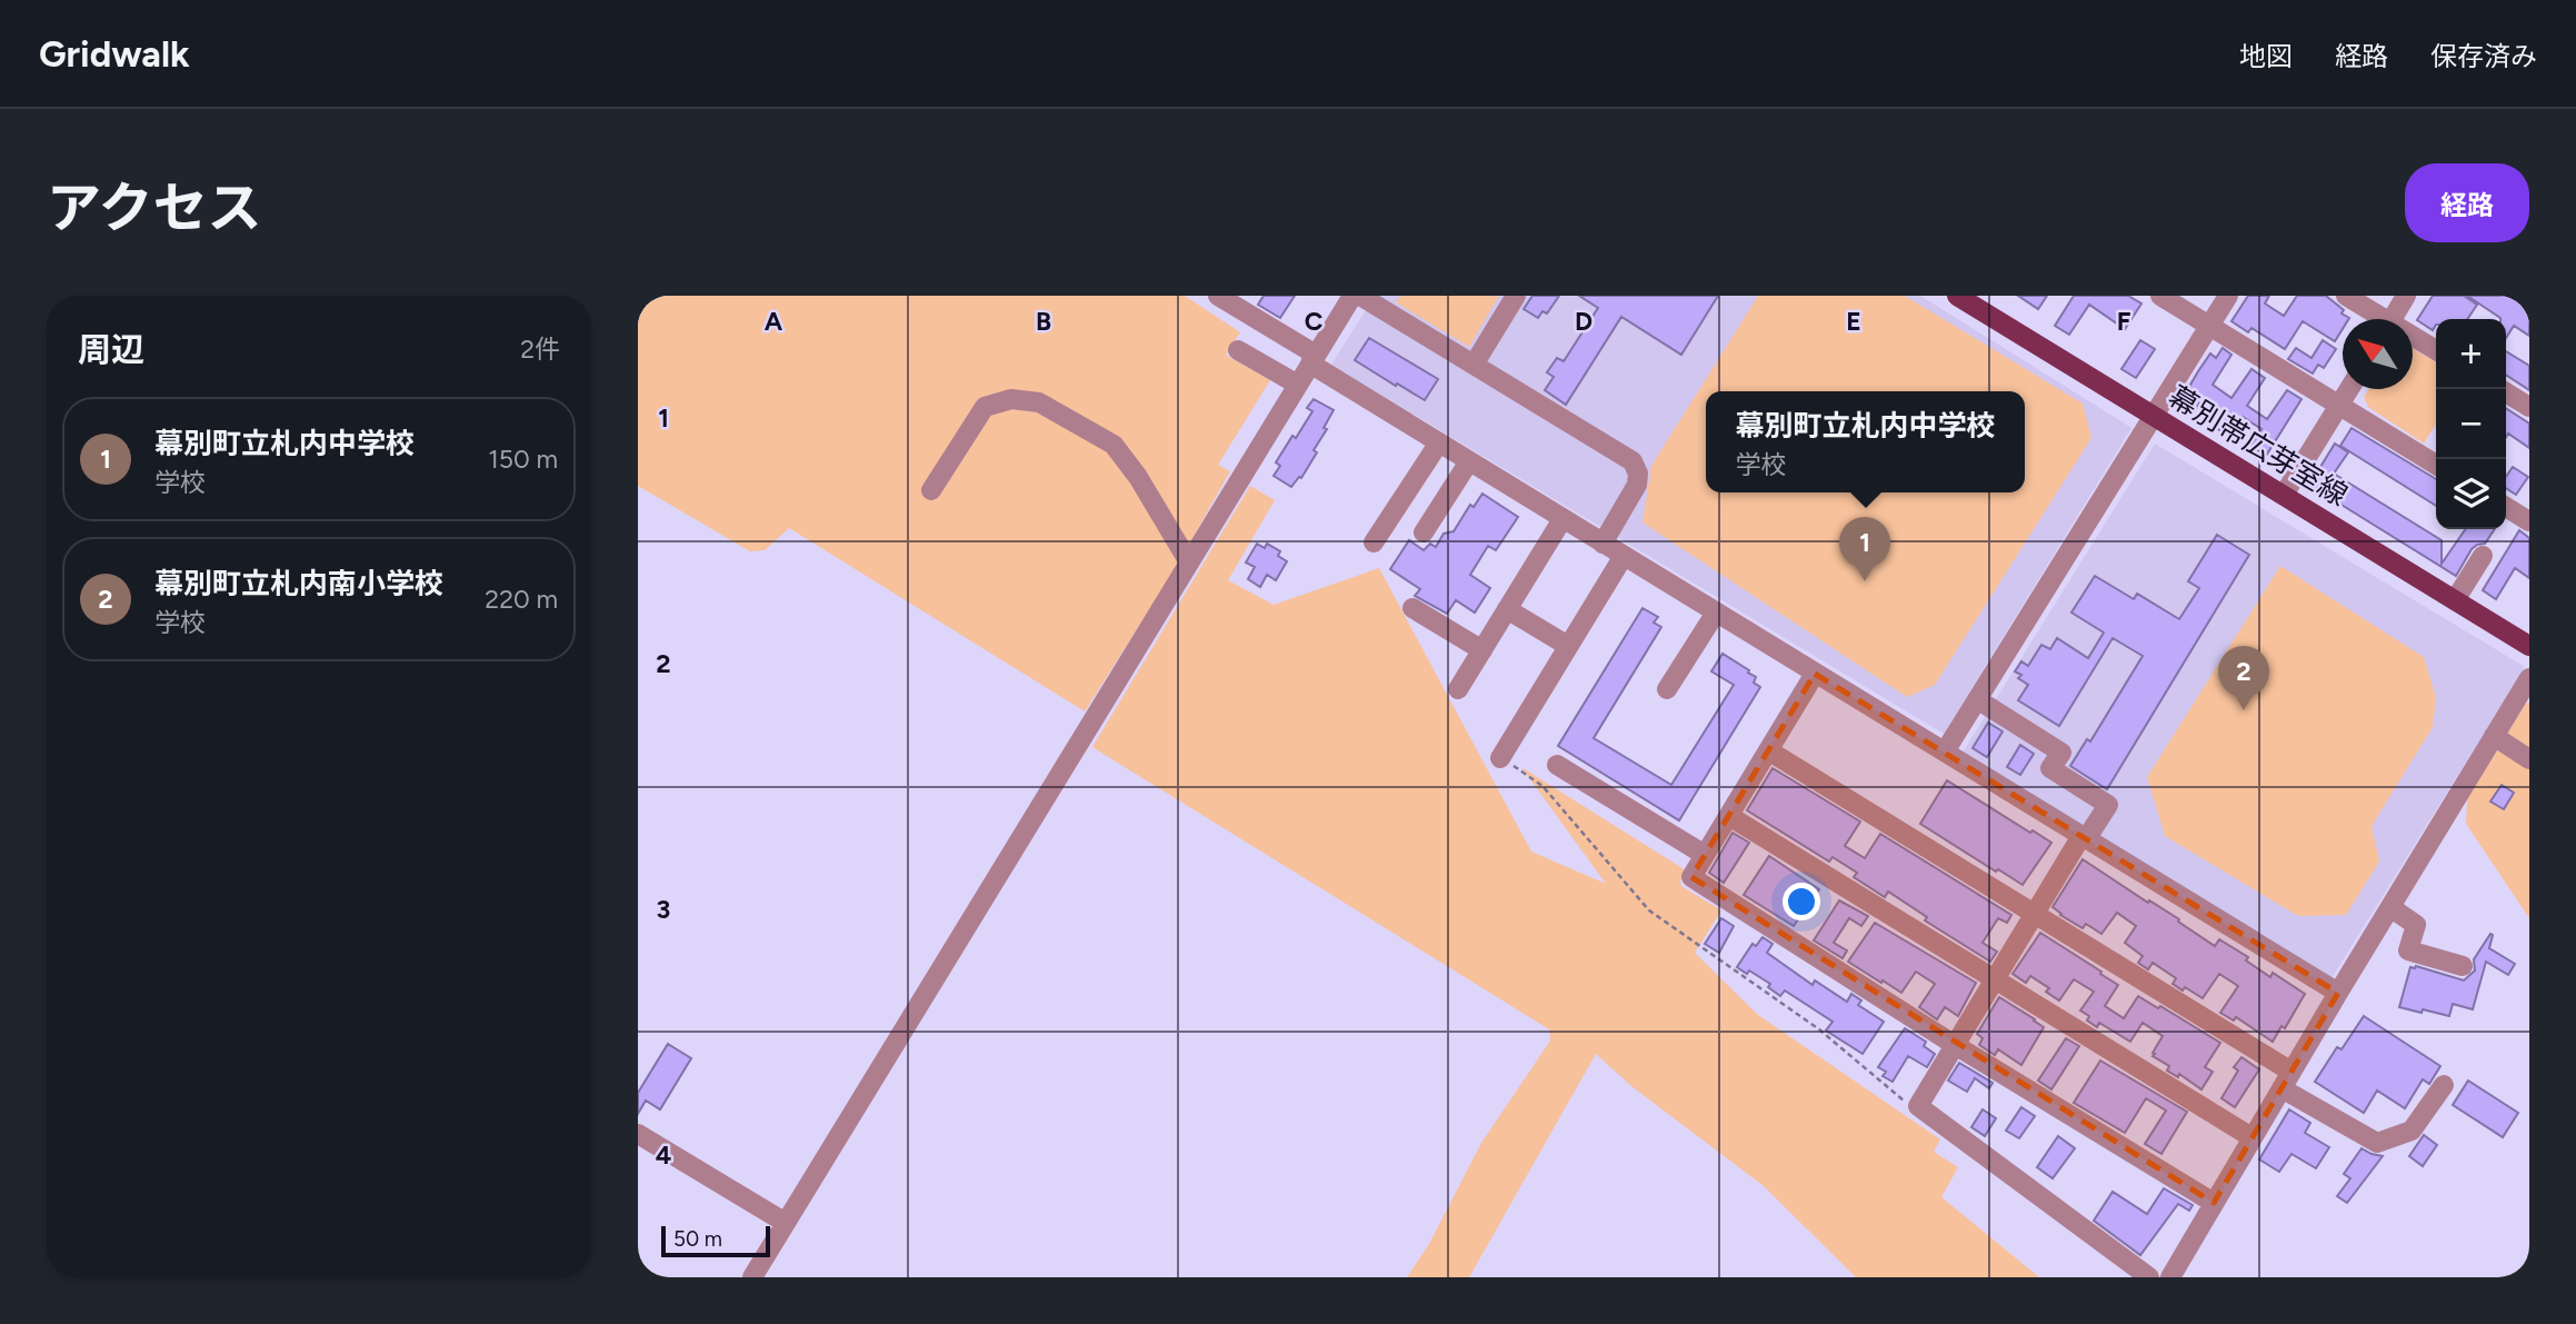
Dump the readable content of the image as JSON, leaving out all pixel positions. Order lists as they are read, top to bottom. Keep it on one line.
{"streets":{"main road":["幕別帯広芽室線"]},"scale_bar":"50 m","north":"top left","page":{"header":"Gridwalk","nav":["地図","経路","保存済み"],"title":"アクセス","buttons":"経路","heading":["周辺","2件"],"map_buttons":["+","−"],"popup":["幕別町立札内中学校","学校"],"list":[{"mark":"1","name":"幕別町立札内中学校","note":"学校","value":"150 m"},{"mark":"2","name":"幕別町立札内南小学校","note":"学校","value":"220 m"}],"pins":["1","2"],"scale":"50 m"},"grid":{"columns":["A","B","C","D","E","F"],"rows":["1","2","3","4"]}}
